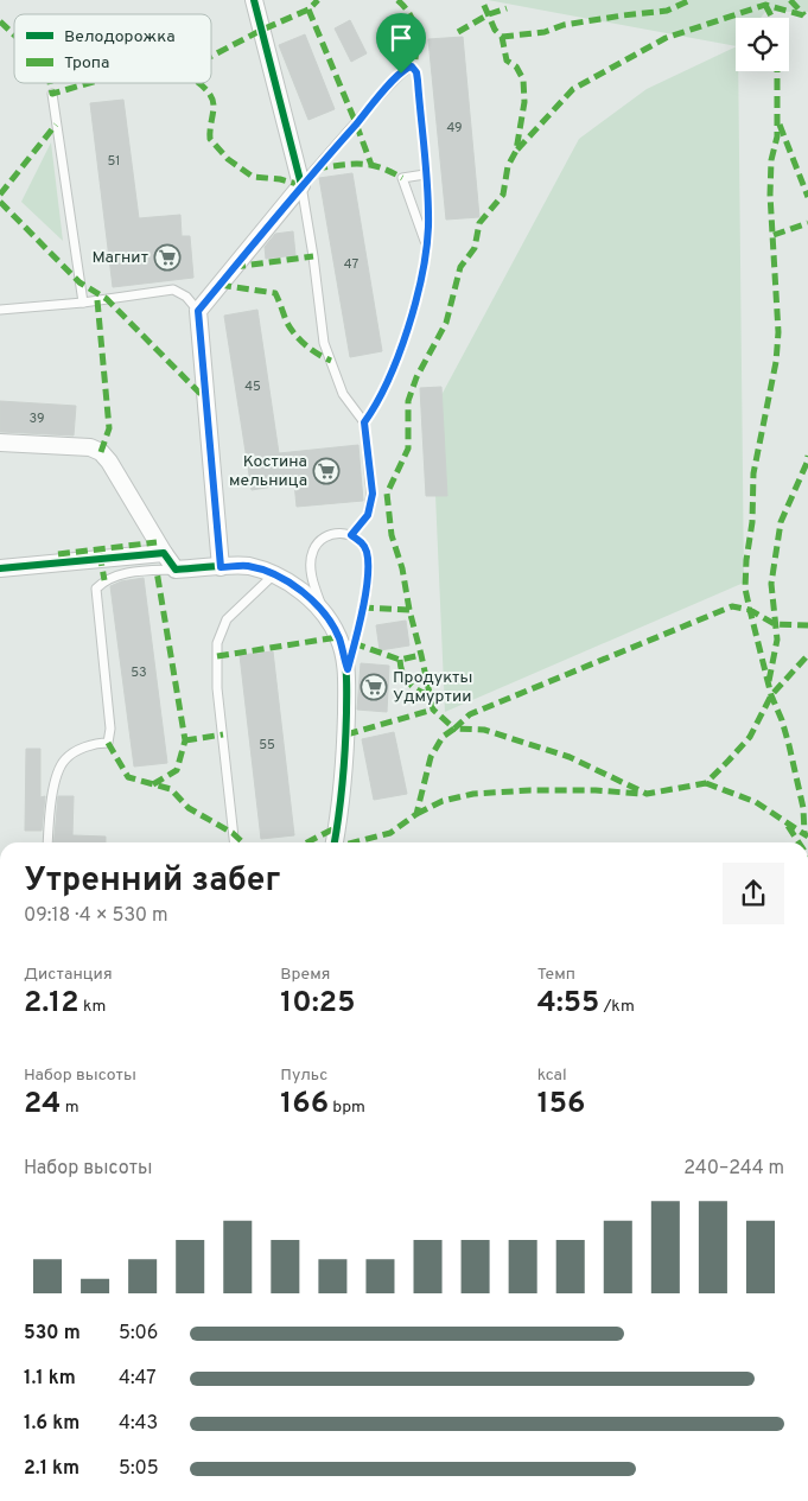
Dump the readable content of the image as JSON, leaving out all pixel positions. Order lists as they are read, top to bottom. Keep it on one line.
{"places":{"supermarket":["Магнит","Костина мельница","Продукты Удмуртии"]},"house_numbers":["49","51","47","45","39","53","55"],"legend":["Велодорожка","Тропа"],"page":{"heading":["Утренний забег","09:18 · 4 × 530 m"],"stats":[["Дистанция","2.12 km"],["Время","10:25"],["Темп","4:55 /km"],["Набор высоты","24 m"],["Пульс","166 bpm"],["kcal","156"]],"chart":["Набор высоты","240–244 m"],"list":[{"name":"530 m","note":"5:06"},{"name":"1.1 km","note":"4:47"},{"name":"1.6 km","note":"4:43"},{"name":"2.1 km","note":"5:05"}]}}
